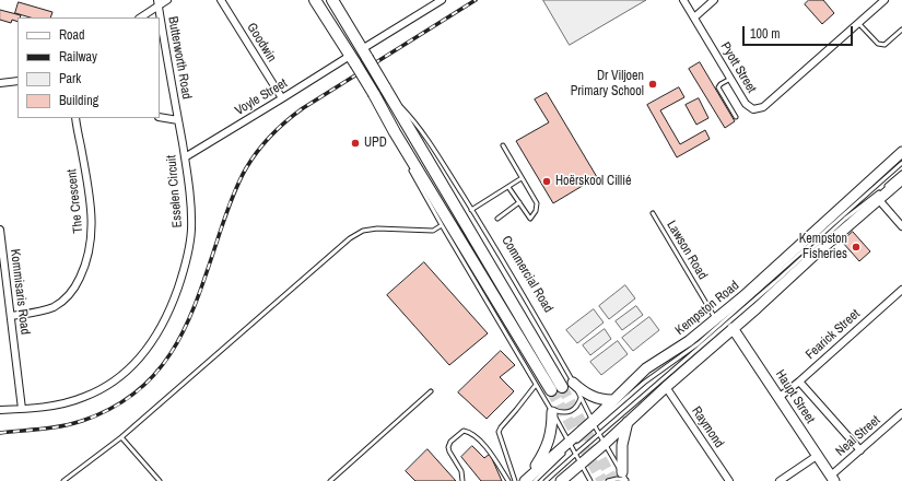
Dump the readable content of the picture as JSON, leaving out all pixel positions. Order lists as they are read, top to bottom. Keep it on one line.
{"streets":{"main road":["Commercial Road","Kempston Road","Haupt Street"],"street":["Goodwin","Butterworth Road","Pyott Street","Voyle Street","Esselen Circuit","The Crescent","Kommisaris Road","Fearick Street","Raymond","Neal Street"],"lane":["Lawson Road"]},"crossings":[["Goodwin","Voyle Street"],["Butterworth Road","Esselen Circuit"],["Voyle Street","Esselen Circuit"],["Esselen Circuit","Kommisaris Road"],["The Crescent","Kommisaris Road"],["Lawson Road","Kempston Road"],["Commercial Road","Kempston Road"],["Fearick Street","Haupt Street"],["Haupt Street","Neal Street"]],"places":["Dr Viljoen Primary School","UPD","Hoërskool Cillié","Kempston Fisheries"],"legend":["Road","Railway","Park","Building"],"scale_bar":"100 m"}
